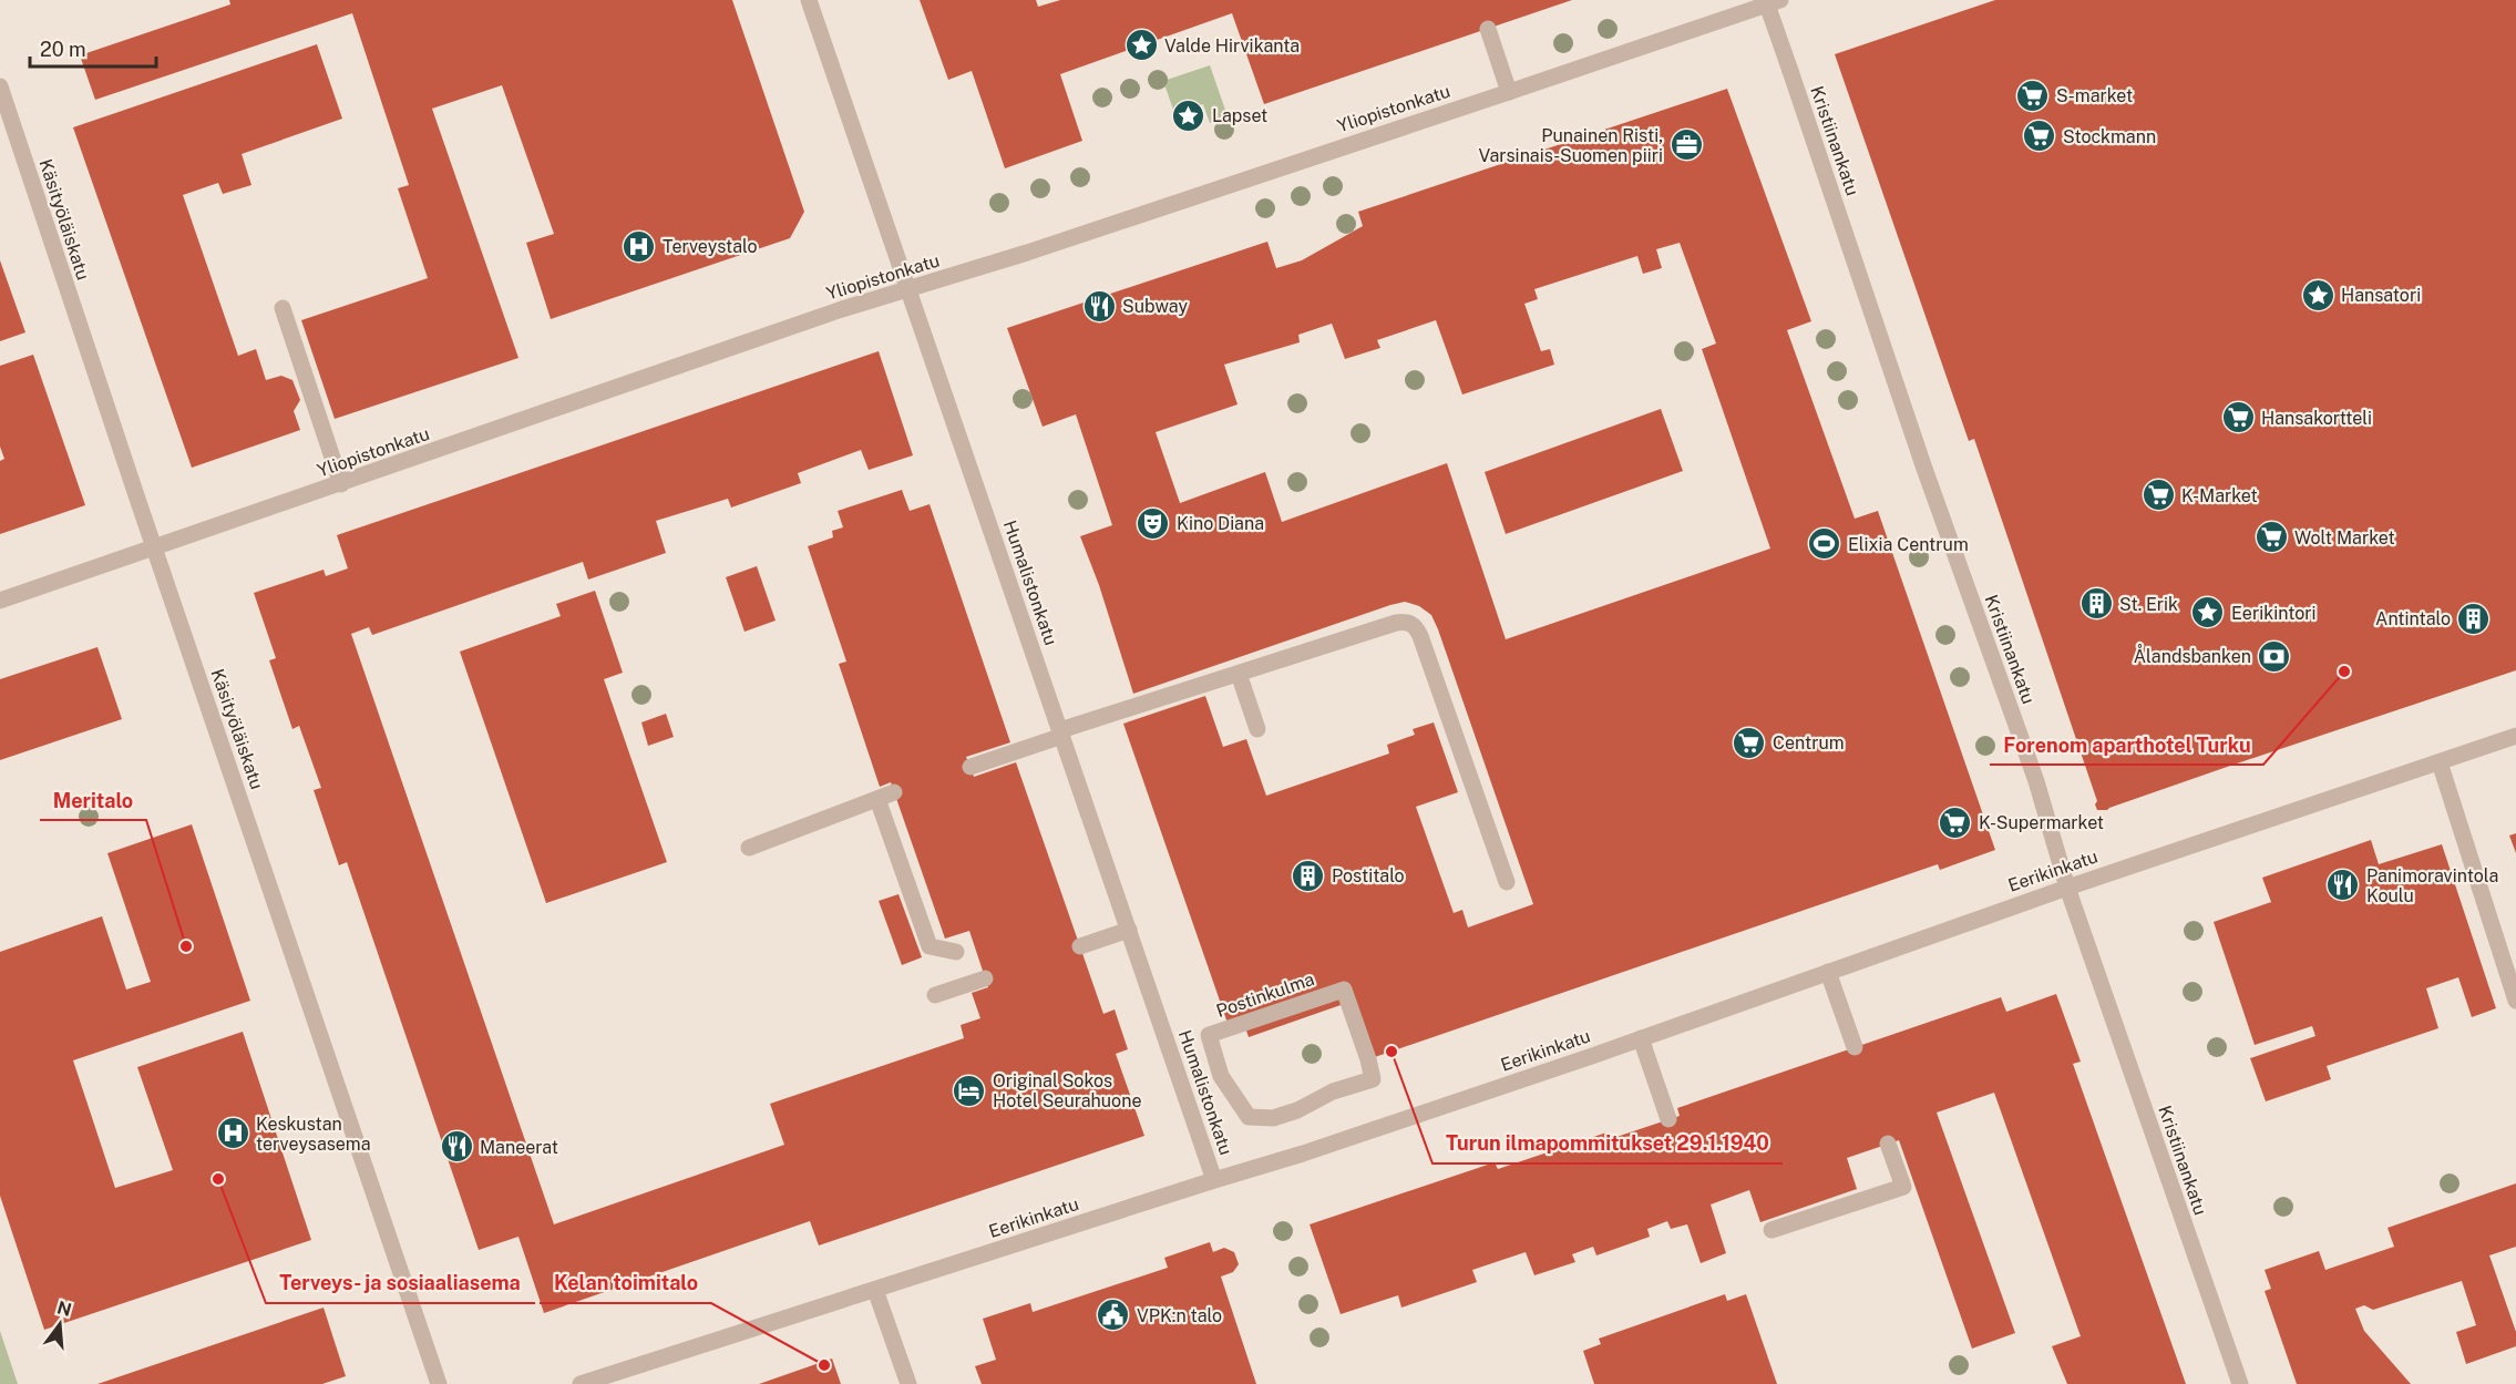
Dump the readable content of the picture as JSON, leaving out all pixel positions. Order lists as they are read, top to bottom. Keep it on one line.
{"streets":{"street":["Yliopistonkatu","Kristiinankatu","Käsityöläiskatu","Humalistonkatu","Eerikinkatu","Postinkulma"]},"crossings":[["Yliopistonkatu","Kristiinankatu"],["Yliopistonkatu","Käsityöläiskatu"],["Yliopistonkatu","Humalistonkatu"],["Kristiinankatu","Eerikinkatu"],["Humalistonkatu","Eerikinkatu"]],"places":{"place":["Valde Hirvikanta","Lapset","Hansatori","Eerikintori"],"supermarket":["S-market","Stockmann","Hansakortteli","K-Market","Wolt Market","Centrum","K-Supermarket"],"office":["Punainen Risti, Varsinais-Suomen piiri"],"hospital":["Terveystalo","Keskustan terveysasema"],"restaurant":["Subway","Panimoravintola Koulu","Maneerat"],"theatre":["Kino Diana"],"sports":["Elixia Centrum"],"building":["St. Erik","Antintalo","Postitalo"],"bank":["Ålandsbanken"],"other":["Forenom aparthotel Turku","Meritalo","Turun ilmapommitukset 29.1.1940","Terveys- ja sosiaaliasema","Kelan toimitalo"],"hotel":["Original Sokos Hotel Seurahuone"],"public building":["VPK:n talo"]},"scale_bar":"20 m","north":"top"}
